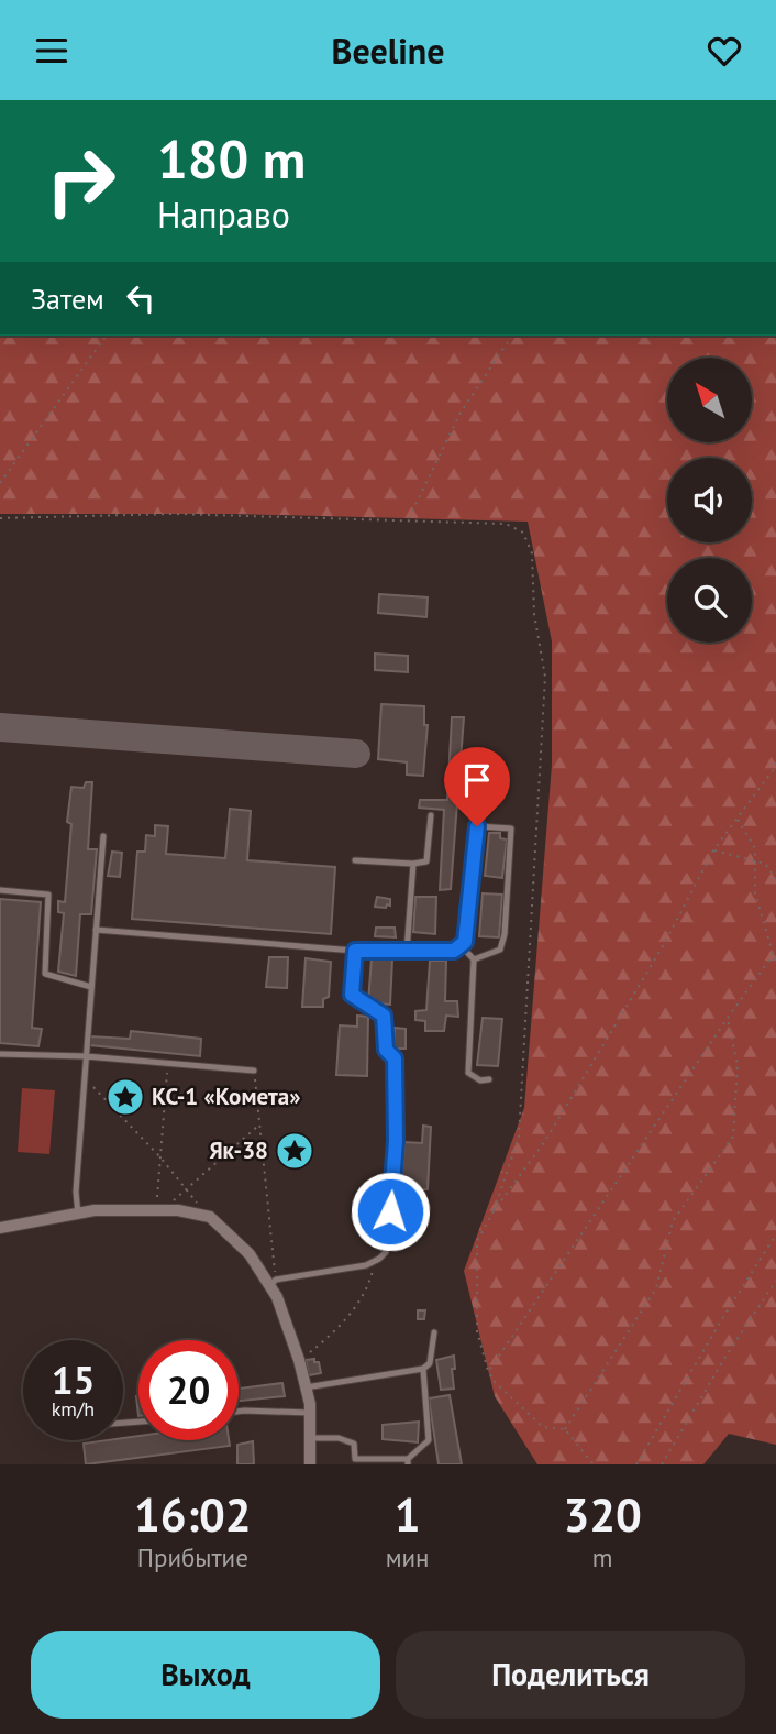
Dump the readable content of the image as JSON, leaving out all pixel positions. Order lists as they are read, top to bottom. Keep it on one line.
{"places":{"place":["КС-1 «Комета»","Як-38"]},"north":"top left","page":{"header":"Beeline","turn":["180 m","Направо"],"then":"Затем","speed":"15 km/h","limit":"20","eta":["16:02","Прибытие","1","мин","320","m"],"buttons":["Выход","Поделиться"]}}
